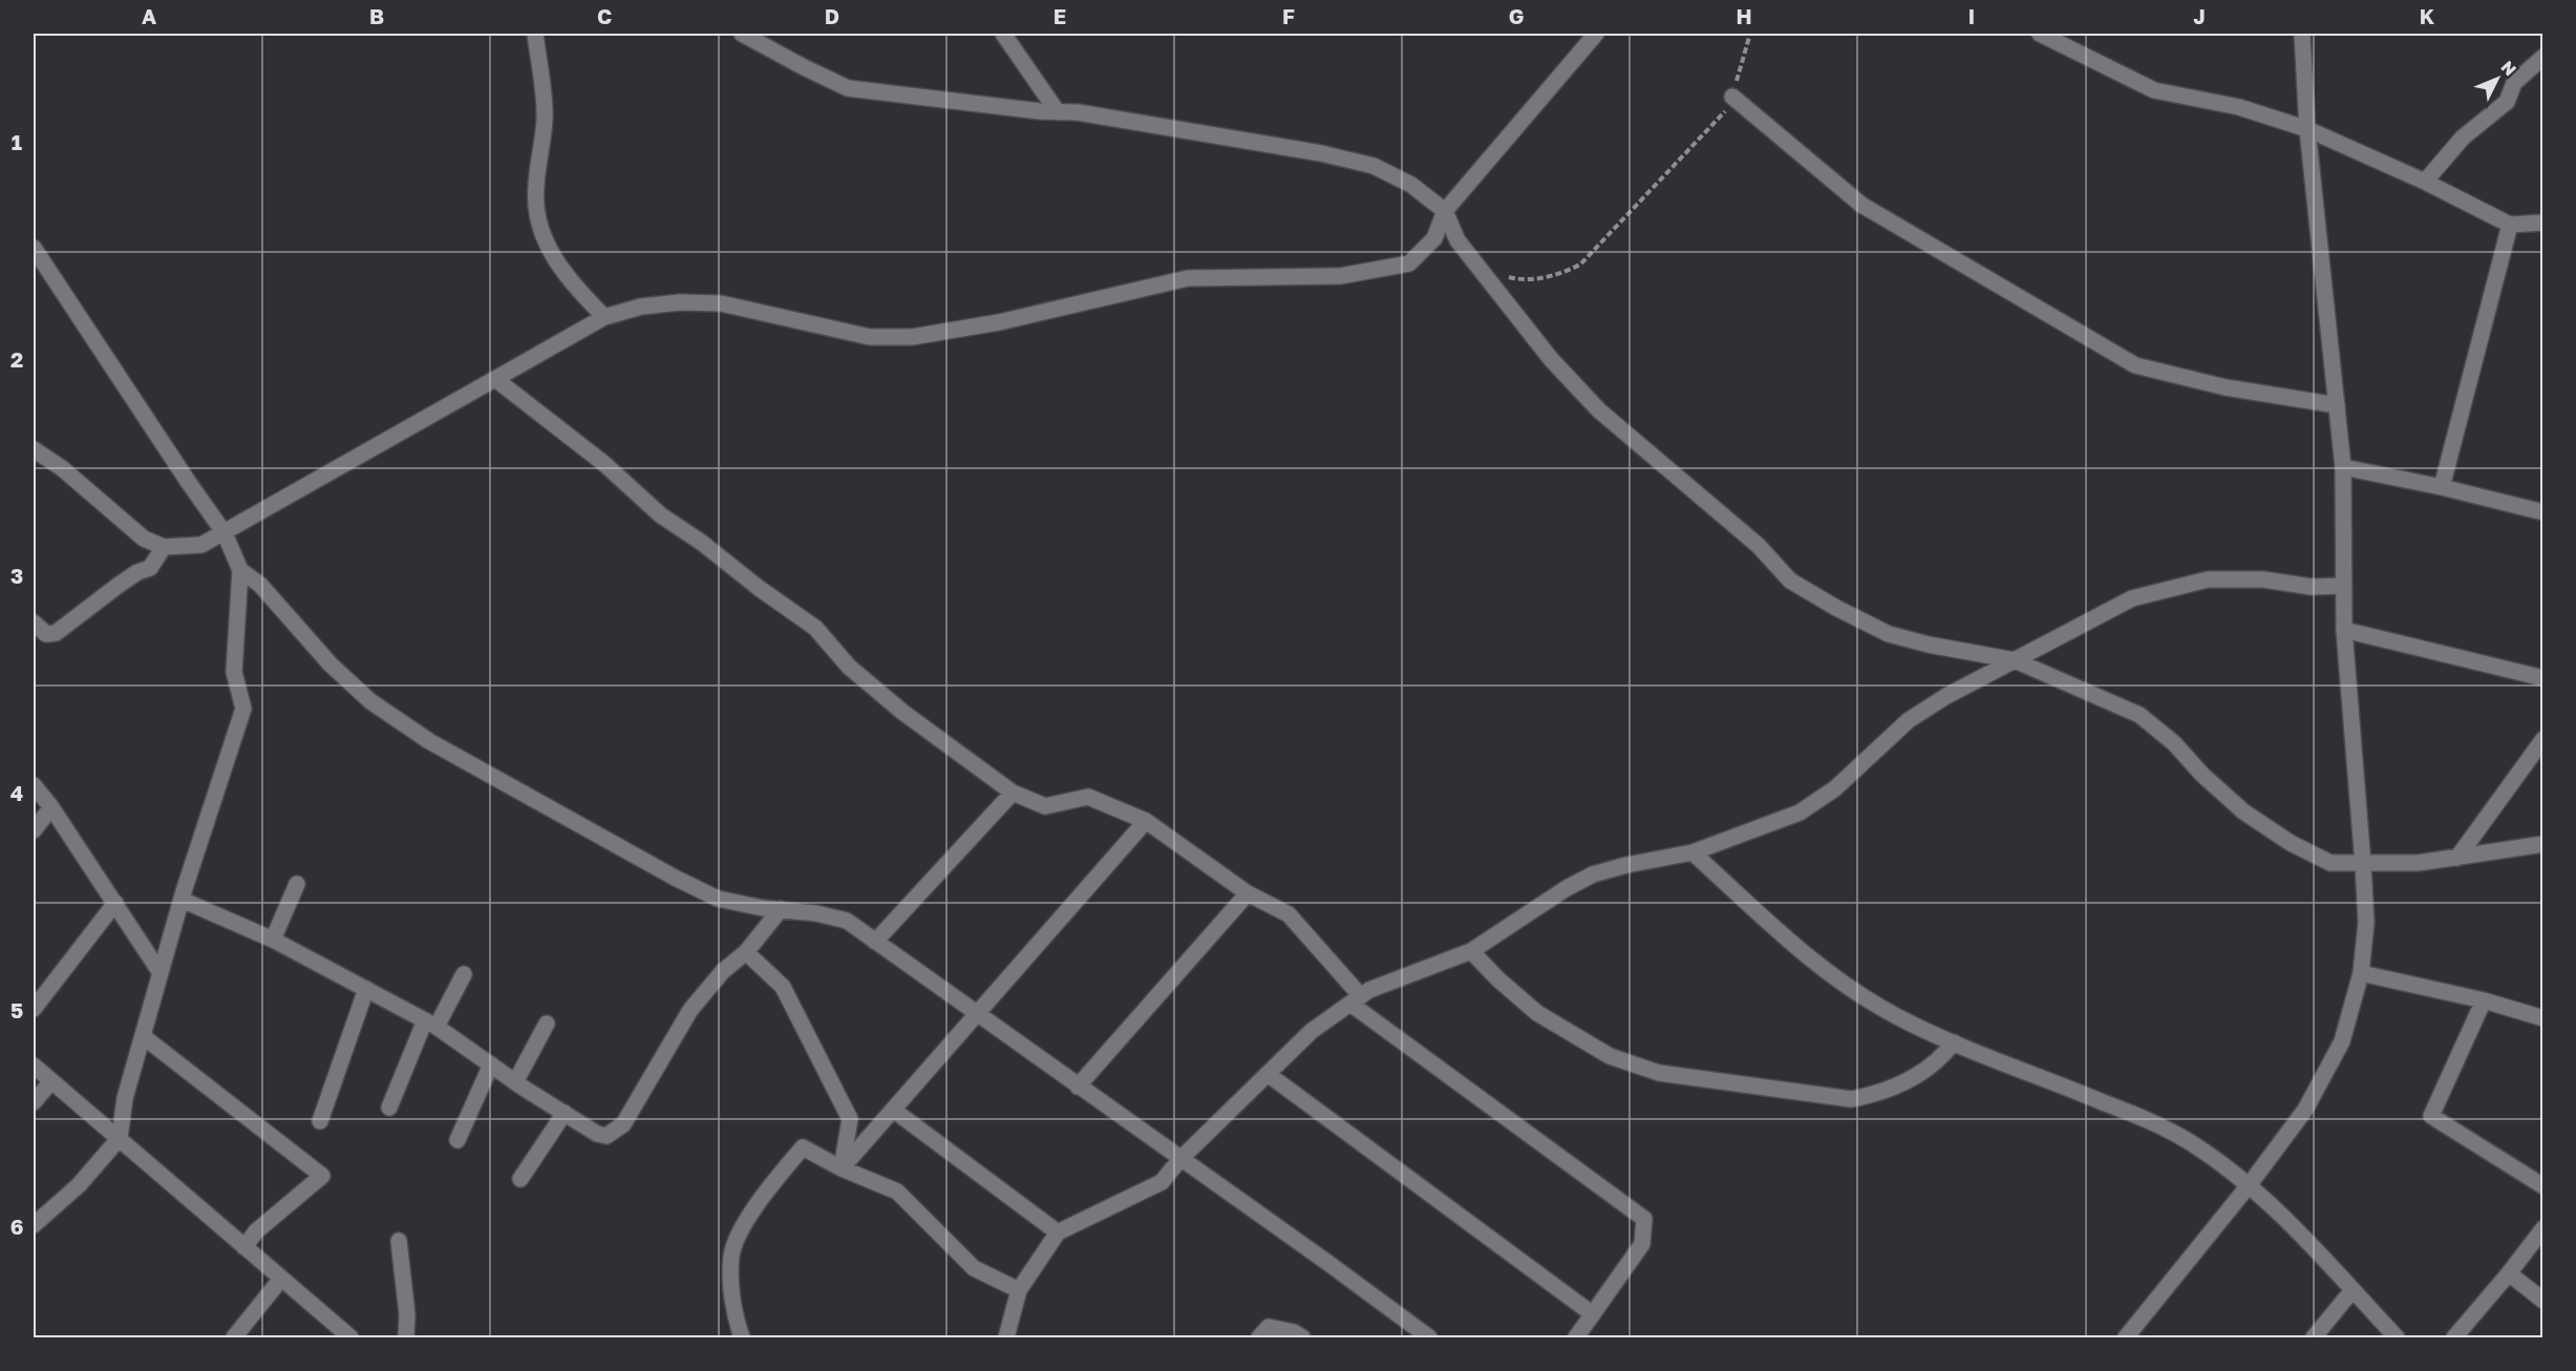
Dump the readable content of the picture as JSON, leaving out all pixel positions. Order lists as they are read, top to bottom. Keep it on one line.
{"north":"top right","grid":{"columns":["A","B","C","D","E","F","G","H","I","J","K"],"rows":["1","2","3","4","5","6"]}}
